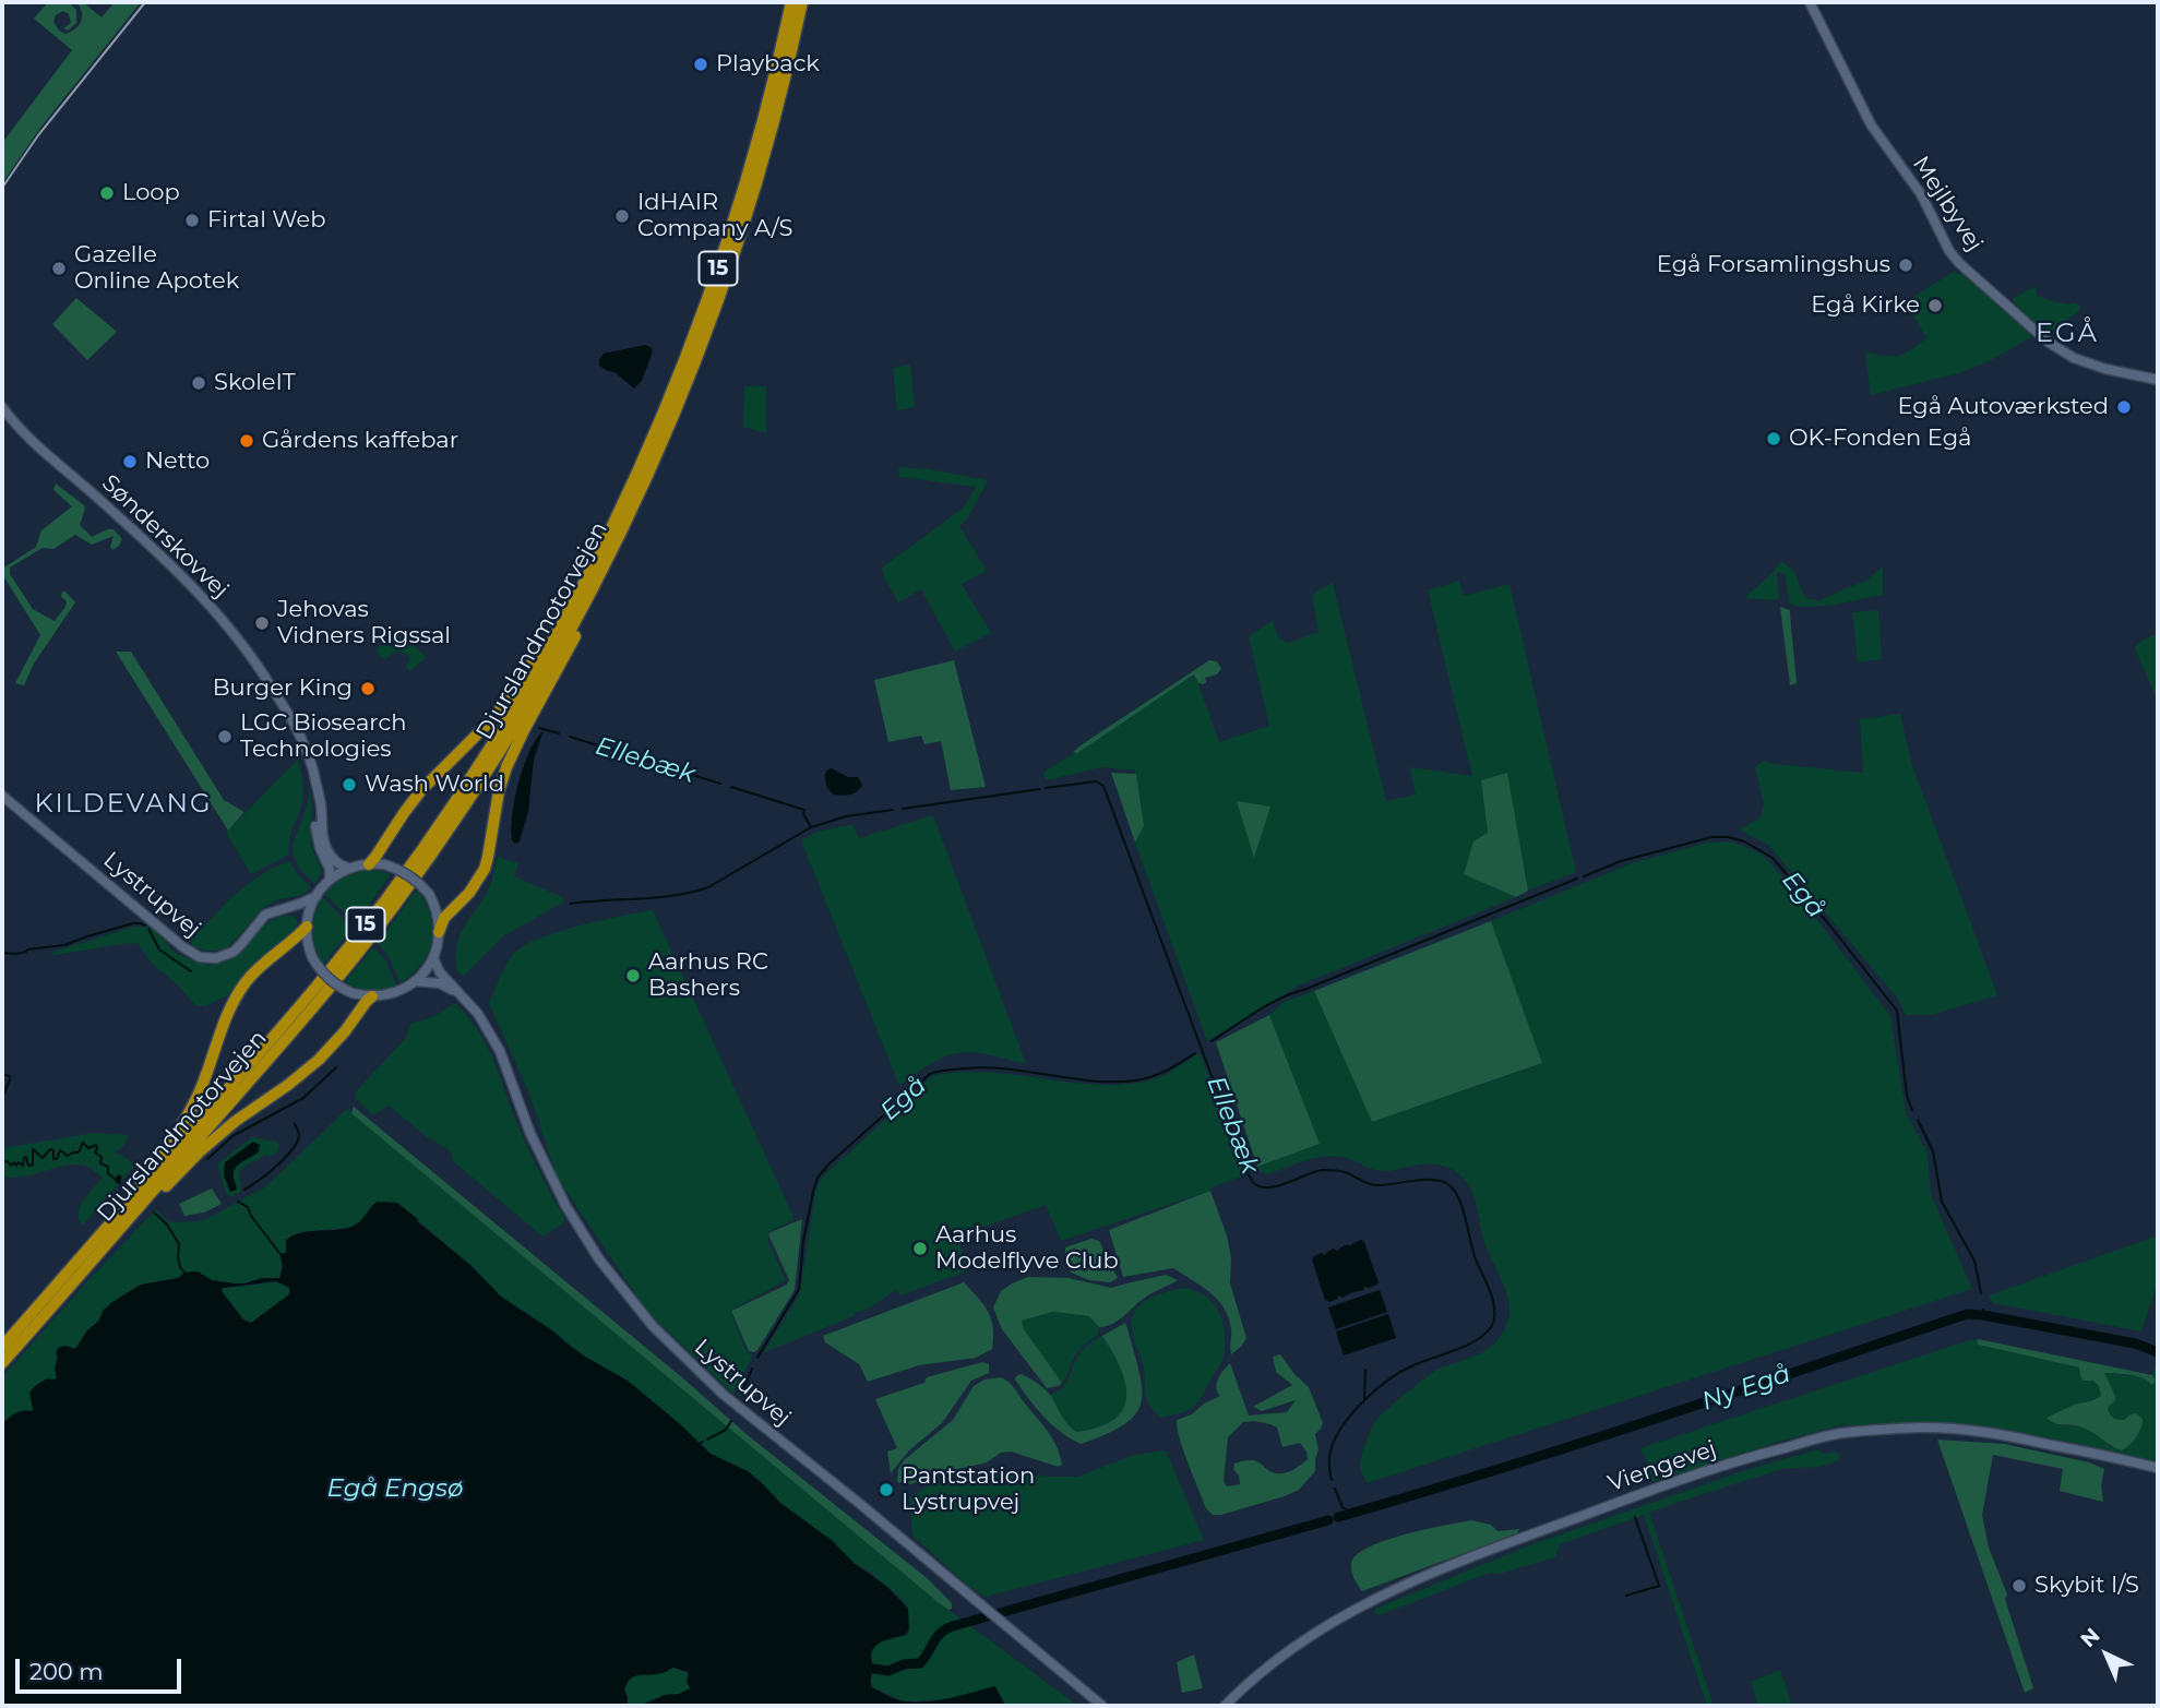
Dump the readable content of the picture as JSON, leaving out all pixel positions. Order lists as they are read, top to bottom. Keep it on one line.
{"streets":{"highway":["15","Djurslandmotorvejen"],"street":["Mejlbyvej","Sønderskovvej","Lystrupvej","Viengevej"]},"crossings":[["Sønderskovvej","Lystrupvej"]],"districts":["EGÅ","KILDEVANG"],"water":["Ellebæk","Egå","Ny Egå","Egå Engsø"],"places":["Playback","Loop","IdHAIR Company A/S","Firtal Web","Egå Forsamlingshus","Gazelle Online Apotek","Egå Kirke","SkoleIT","Egå Autoværksted","OK-Fonden Egå","Gårdens kaffebar","Netto","Jehovas Vidners Rigssal","Burger King","LGC Biosearch Technologies","Wash World","Aarhus RC Bashers","Aarhus Modelflyve Club","Pantstation Lystrupvej","Skybit I/S"],"scale_bar":"200 m","north":"top left"}
